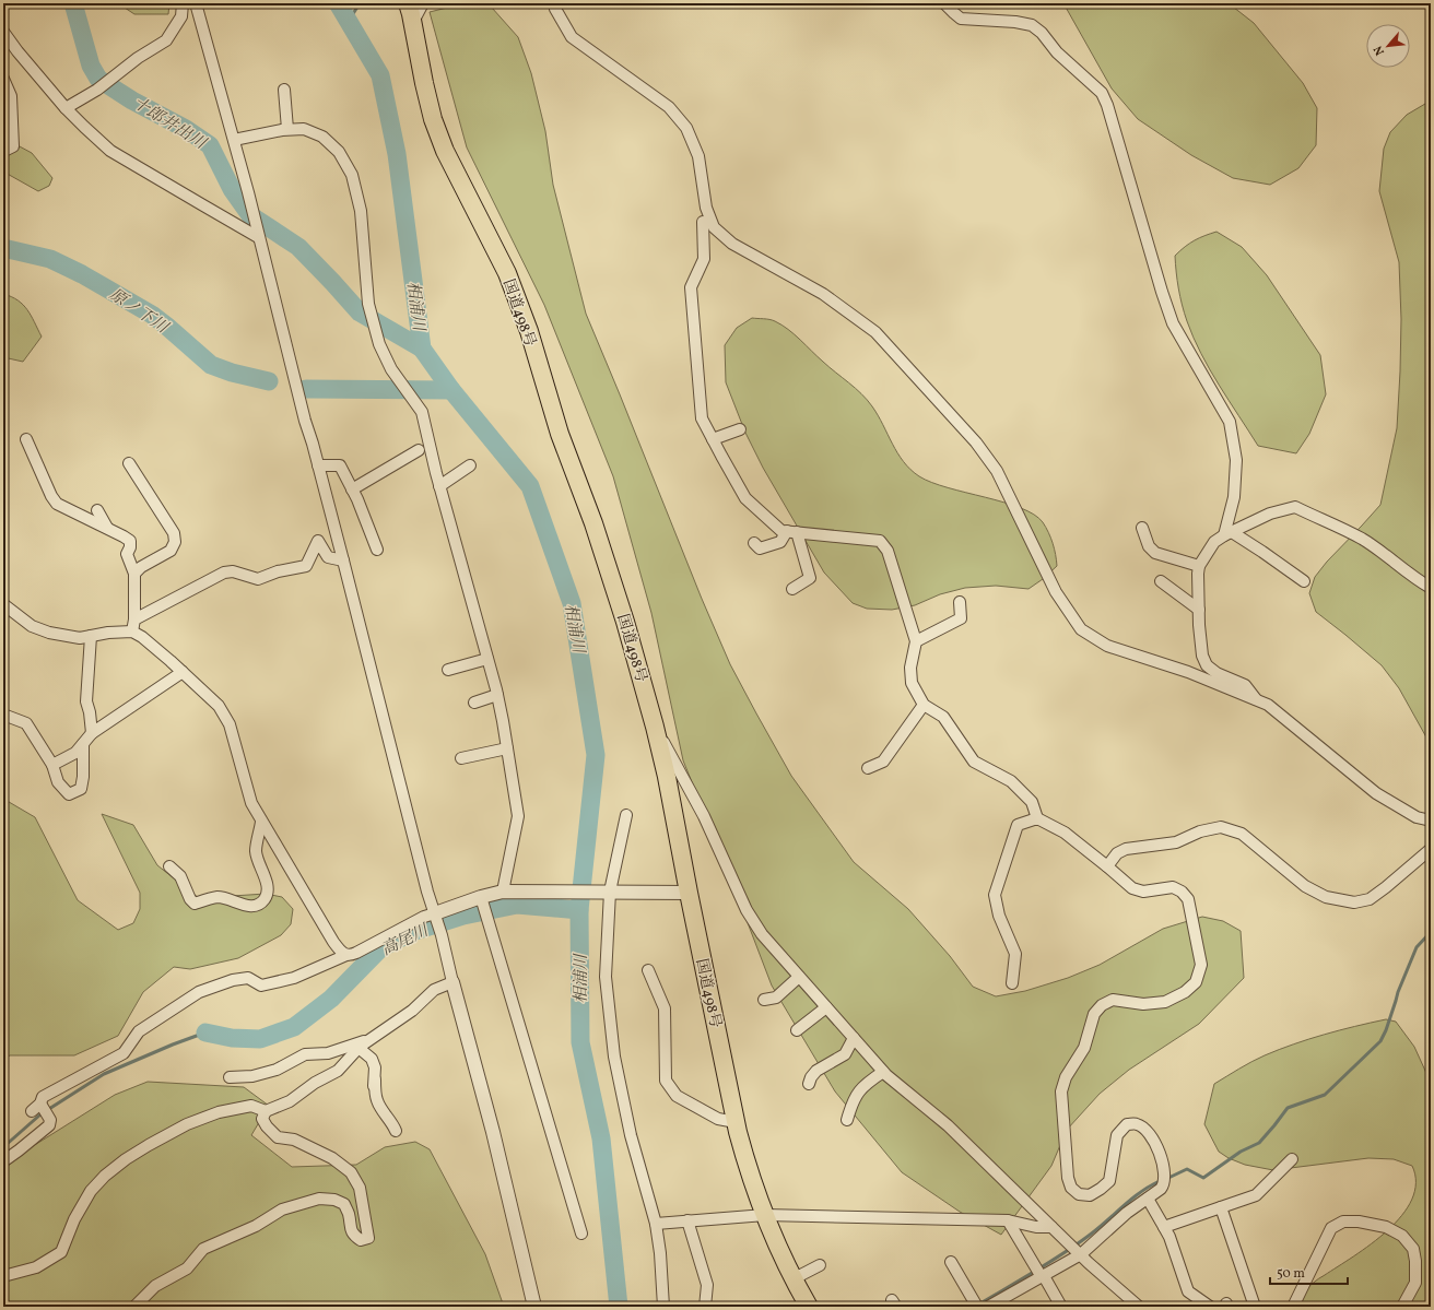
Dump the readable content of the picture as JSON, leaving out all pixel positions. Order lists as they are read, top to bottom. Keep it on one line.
{"streets":{"highway":["国道498号"]},"water":["十郎井出川","相浦川","原ノ下川","高尾川"],"scale_bar":"50 m","north":"bottom left"}
